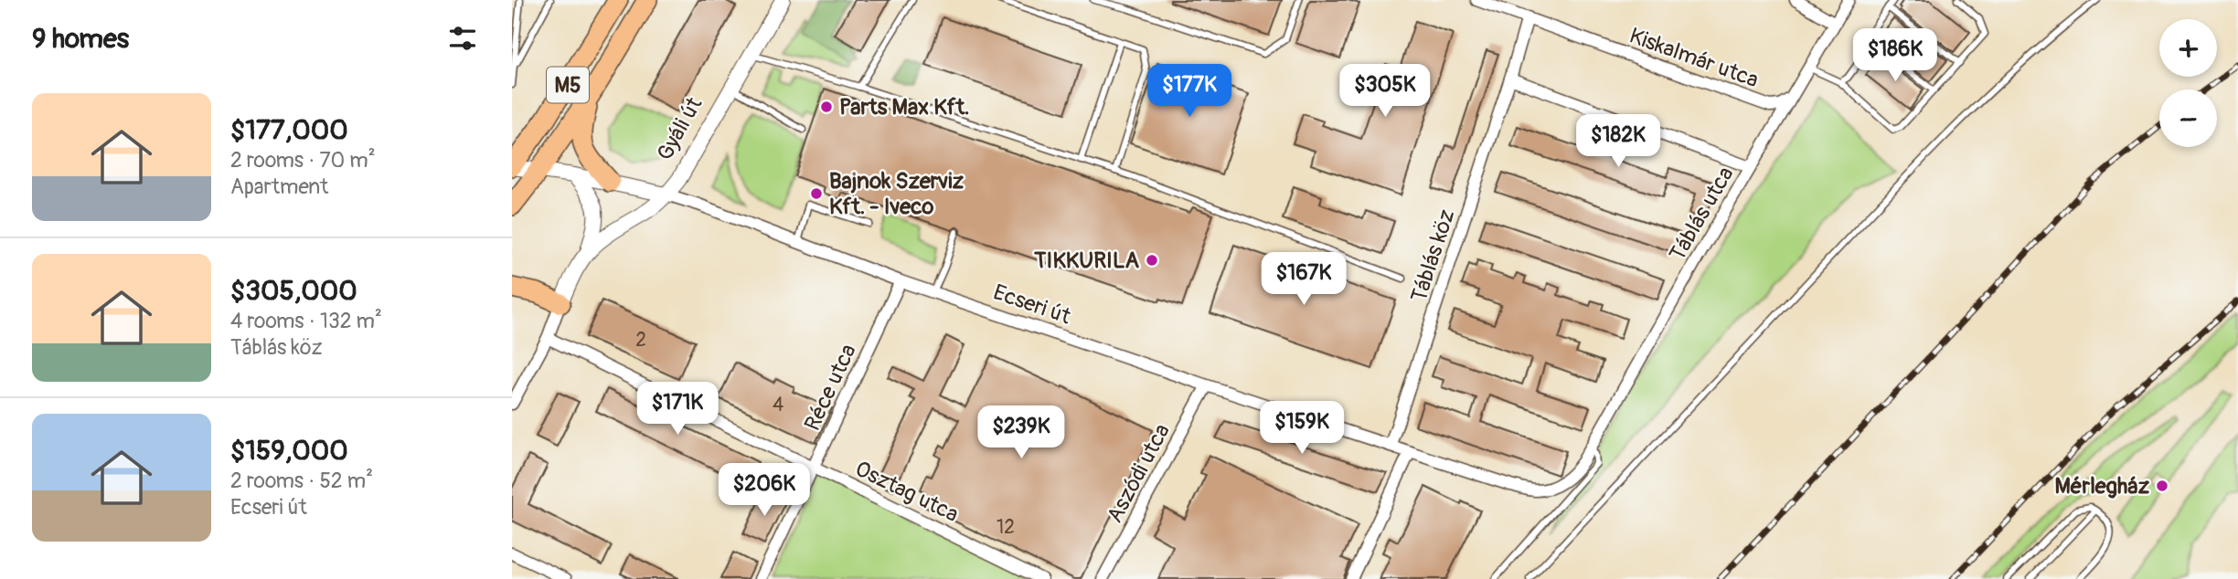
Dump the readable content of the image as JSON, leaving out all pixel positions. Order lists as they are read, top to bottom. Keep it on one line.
{"streets":{"main road":["M5"],"street":["Kiskalmár utca","Gyáli út","Táblás utca","Táblás köz","Ecseri út","Réce utca","Aszódi utca","Osztag utca"]},"crossings":[["Kiskalmár utca","Táblás utca"],["Kiskalmár utca","Táblás köz"],["M5","Ecseri út"],["Gyáli út","Ecseri út"],["Gyáli út","Osztag utca"],["Táblás utca","Ecseri út"],["Táblás köz","Ecseri út"],["Ecseri út","Réce utca"],["Ecseri út","Aszódi utca"],["Réce utca","Osztag utca"]],"places":["Parts Max Kft.","Bajnok Szerviz Kft. - Iveco","TIKKURILA","Mérlegház"],"house_numbers":["2","4","12"],"page":{"heading":"9 homes","map_buttons":["+","−"],"price":["$186K","$177K","$305K","$182K","$167K","$171K","$159K","$239K","$206K"],"list":[{"name":"$177,000","note":"2 rooms · 70 m² · Apartment"},{"name":"$305,000","note":"4 rooms · 132 m² · Táblás köz"},{"name":"$159,000","note":"2 rooms · 52 m² · Ecseri út"}]}}
